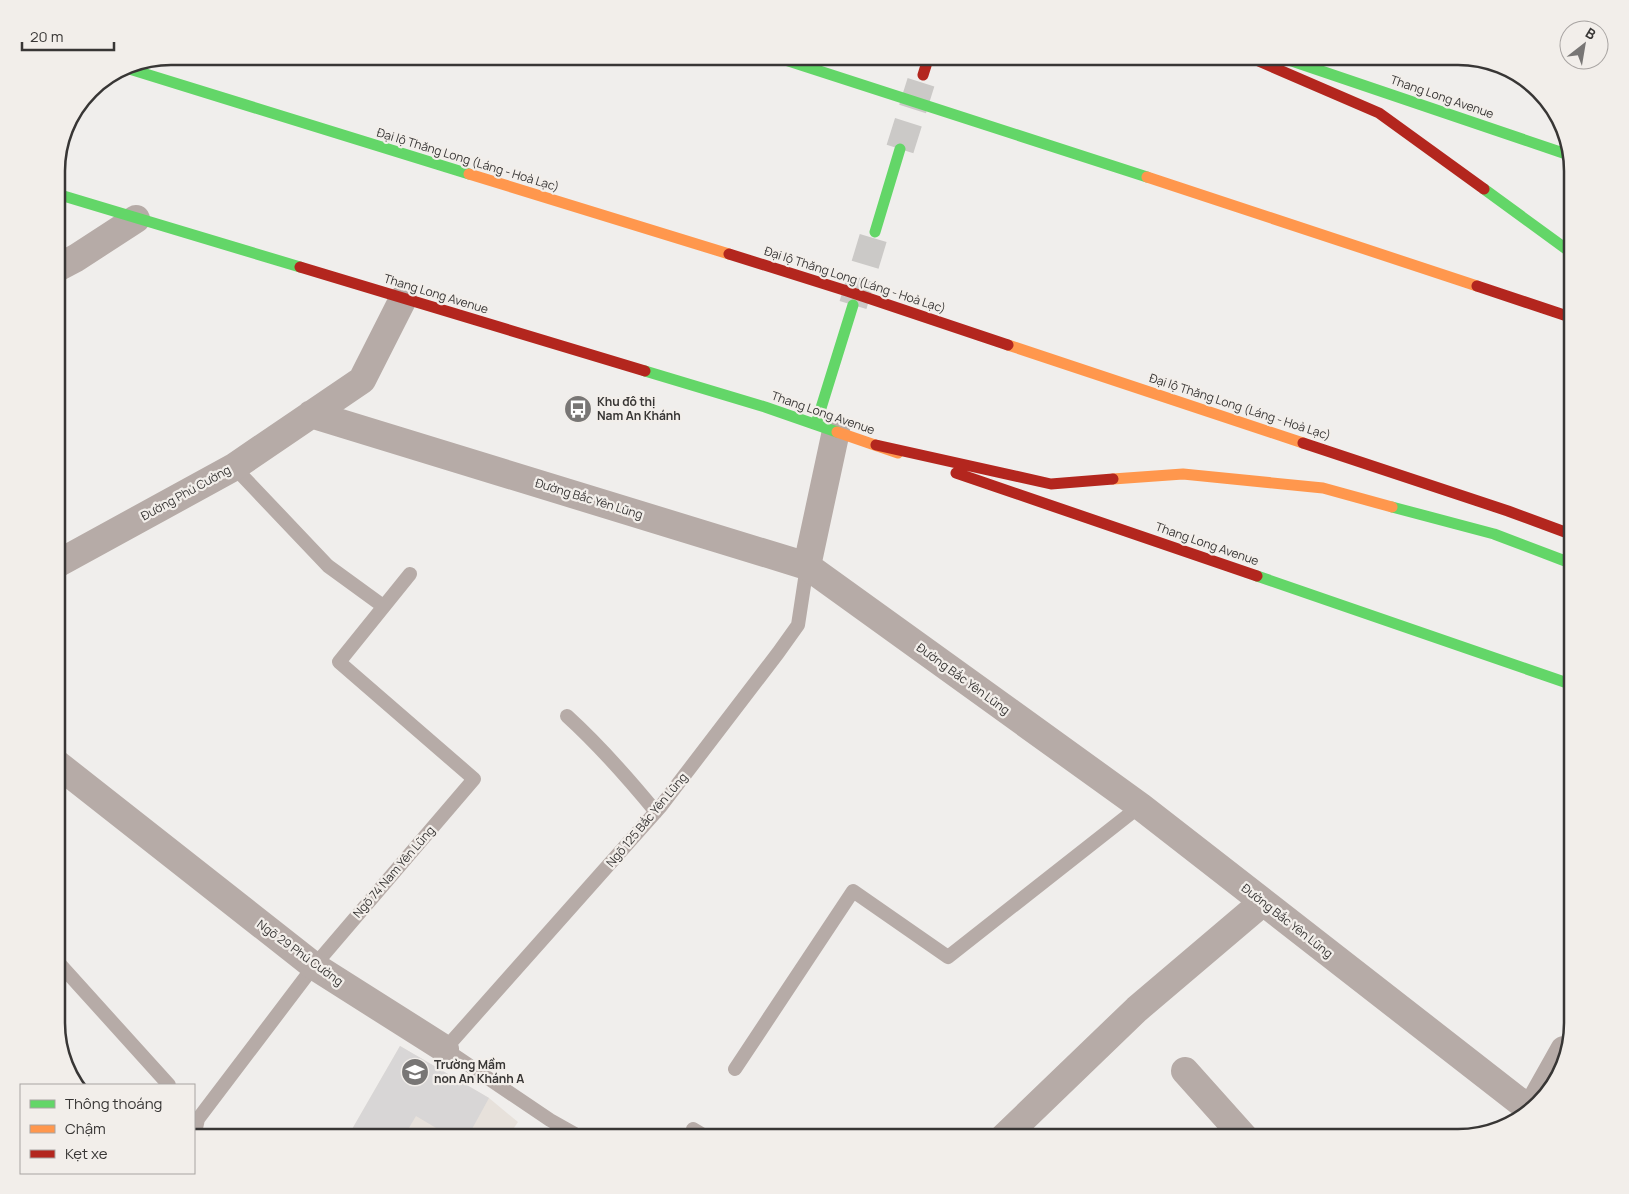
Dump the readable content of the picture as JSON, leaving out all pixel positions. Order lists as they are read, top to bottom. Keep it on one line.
{"streets":{"main road":["Thang Long Avenue","Đại lộ Thăng Long (Láng - Hoà Lạc)"],"street":["Đường Phú Cường","Đường Bắc Yên Lũng","Ngõ 29 Phú Cường"],"lane":["Ngõ 125 Bắc Yên Lũng","Ngõ 74 Nam Yên Lũng"]},"crossings":[["Thang Long Avenue","Đường Phú Cường"],["Đường Phú Cường","Đường Bắc Yên Lũng"],["Đường Bắc Yên Lũng","Ngõ 125 Bắc Yên Lũng"],["Ngõ 125 Bắc Yên Lũng","Ngõ 29 Phú Cường"],["Ngõ 74 Nam Yên Lũng","Ngõ 29 Phú Cường"]],"places":{"bus stop":["Khu đô thị Nam An Khánh"],"school or university":["Trường Mầm non An Khánh A"]},"legend":["Thông thoáng","Chậm","Kẹt xe"],"scale_bar":"20 m","north":"top right"}
